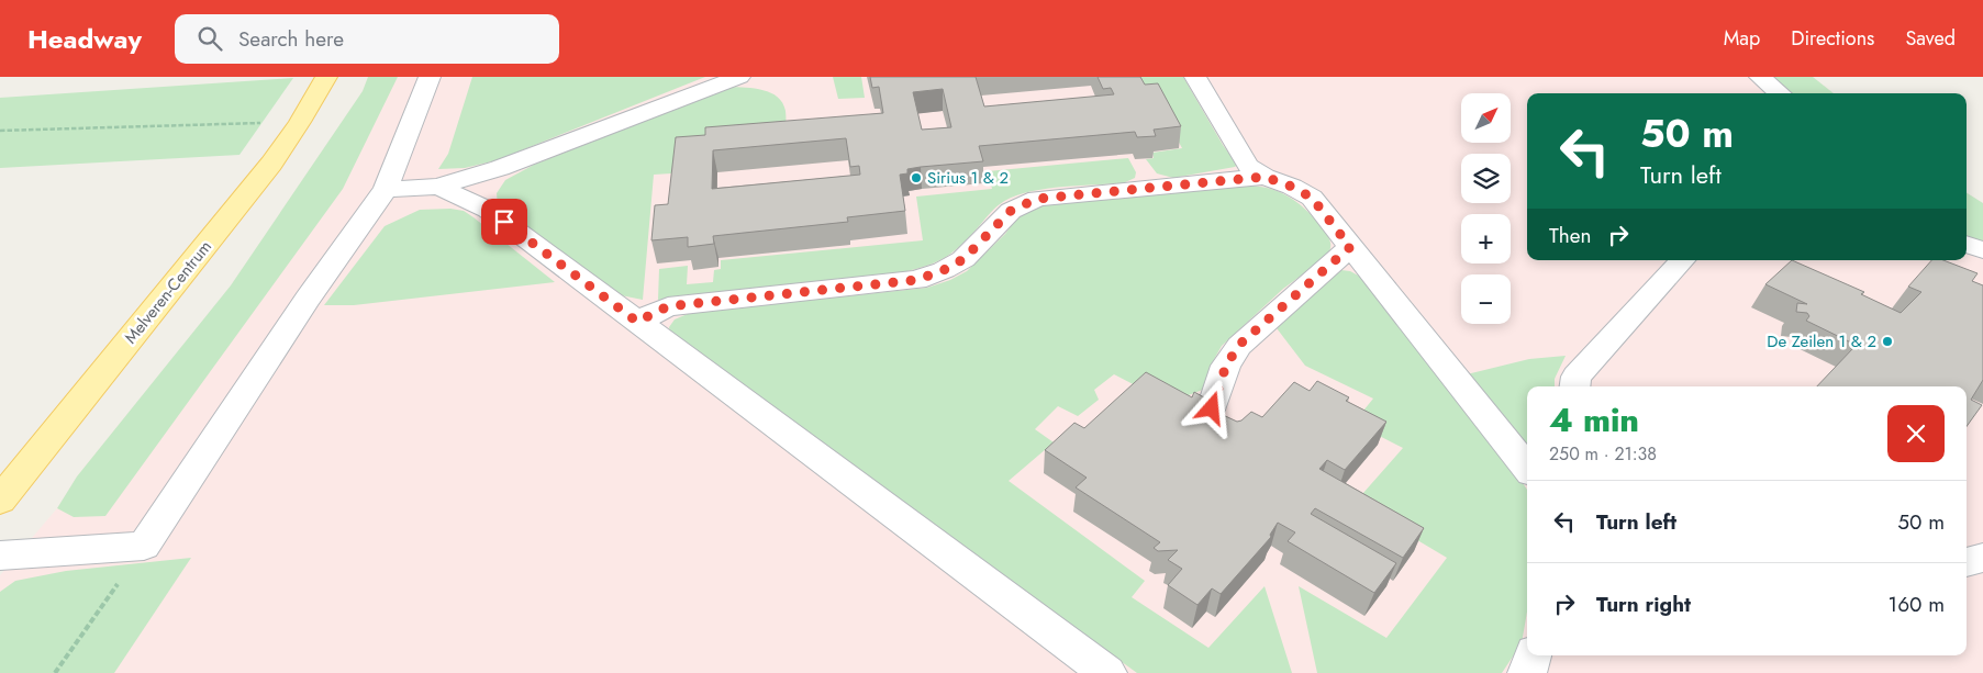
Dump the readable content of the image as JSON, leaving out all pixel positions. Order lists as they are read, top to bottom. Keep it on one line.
{"streets":{"main road":["Melveren-Centrum"]},"places":["Sirius 1 & 2","De Zeilen 1 & 2"],"north":"top right","page":{"header":"Headway","search":"Search here","nav":["Map","Directions","Saved"],"map_buttons":["+","−"],"turn":["50 m","Turn left"],"then":"Then","heading":["4 min","250 m · 21:38"],"list":[{"name":"Turn left","value":"50 m"},{"name":"Turn right","value":"160 m"}]}}
